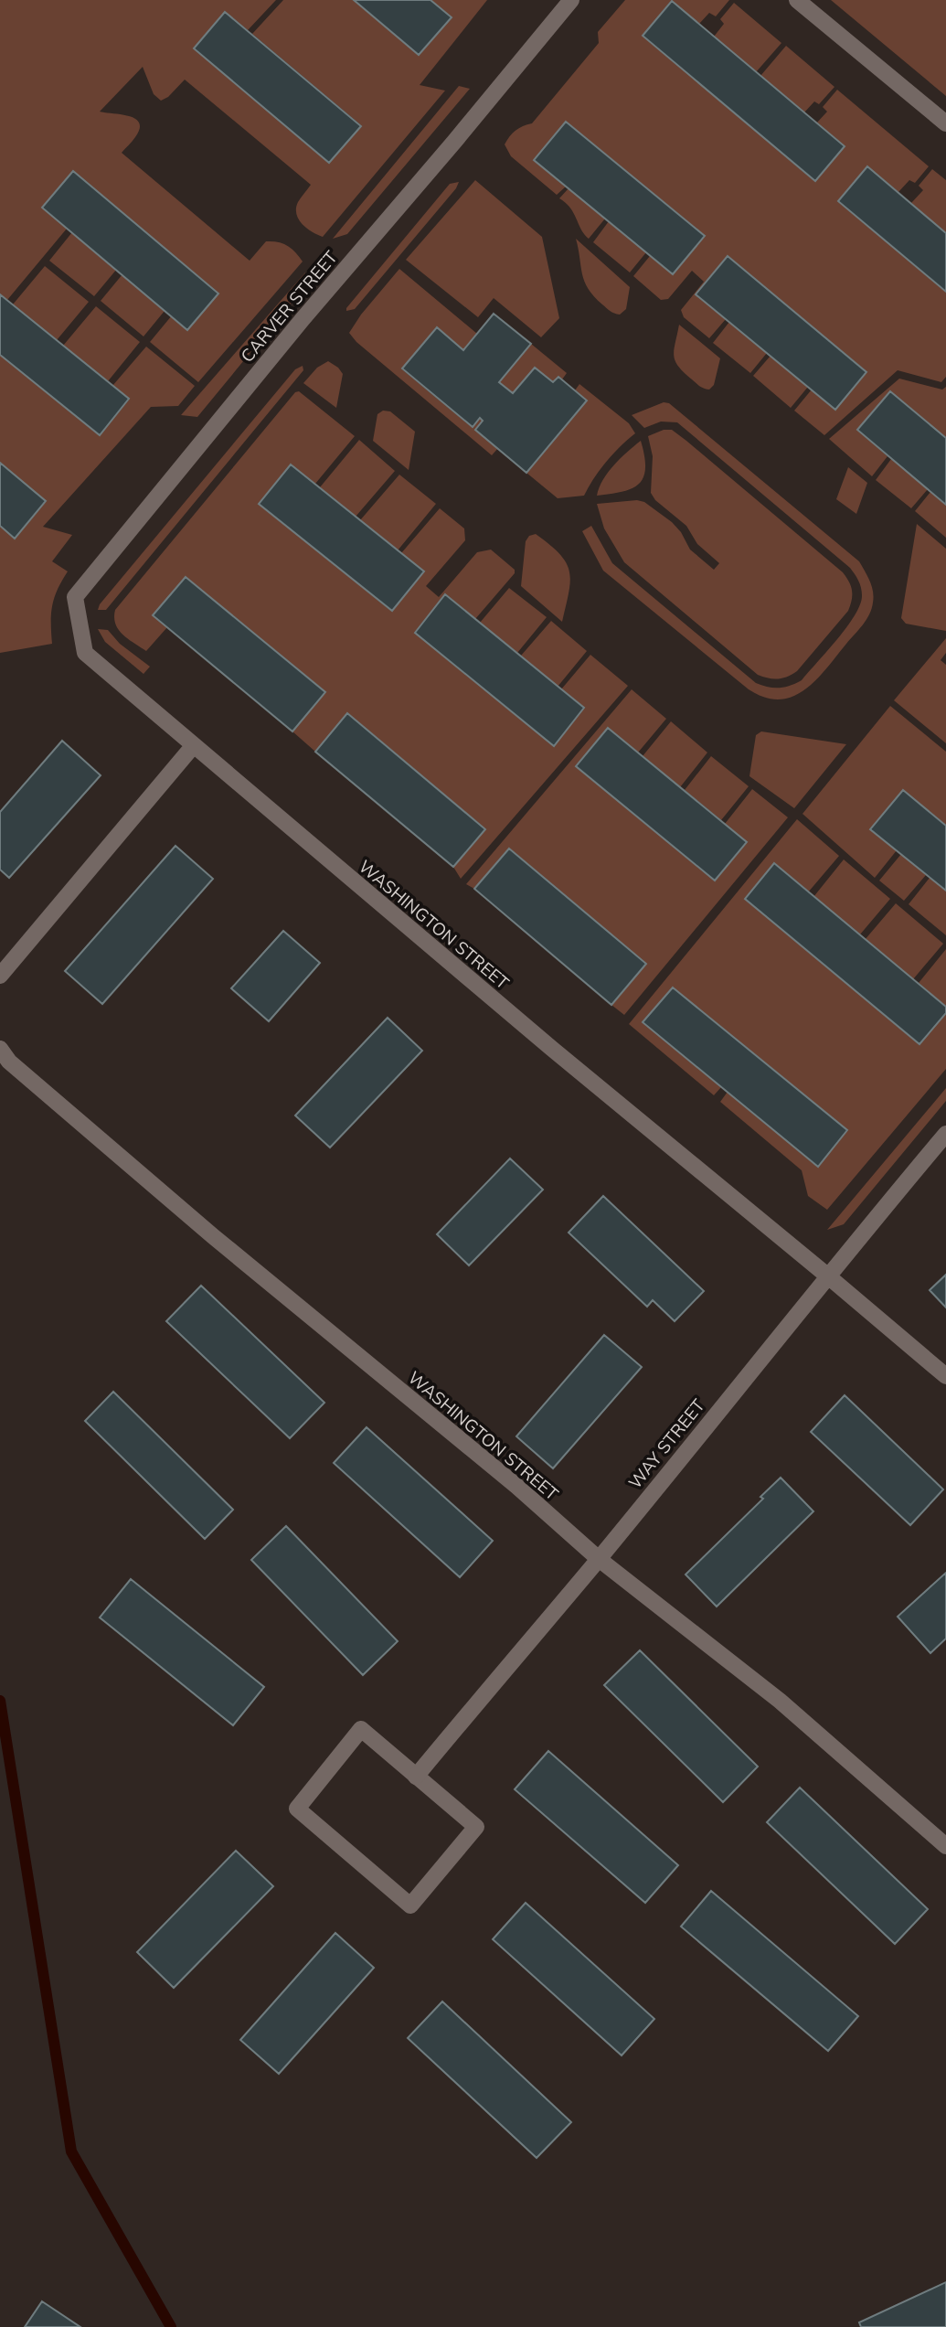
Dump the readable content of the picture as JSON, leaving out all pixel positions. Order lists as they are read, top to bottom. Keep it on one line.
{"streets":{"street":["CARVER STREET","WASHINGTON STREET","WAY STREET"]},"crossings":[["CARVER STREET","WASHINGTON STREET"],["WASHINGTON STREET","WAY STREET"]]}
